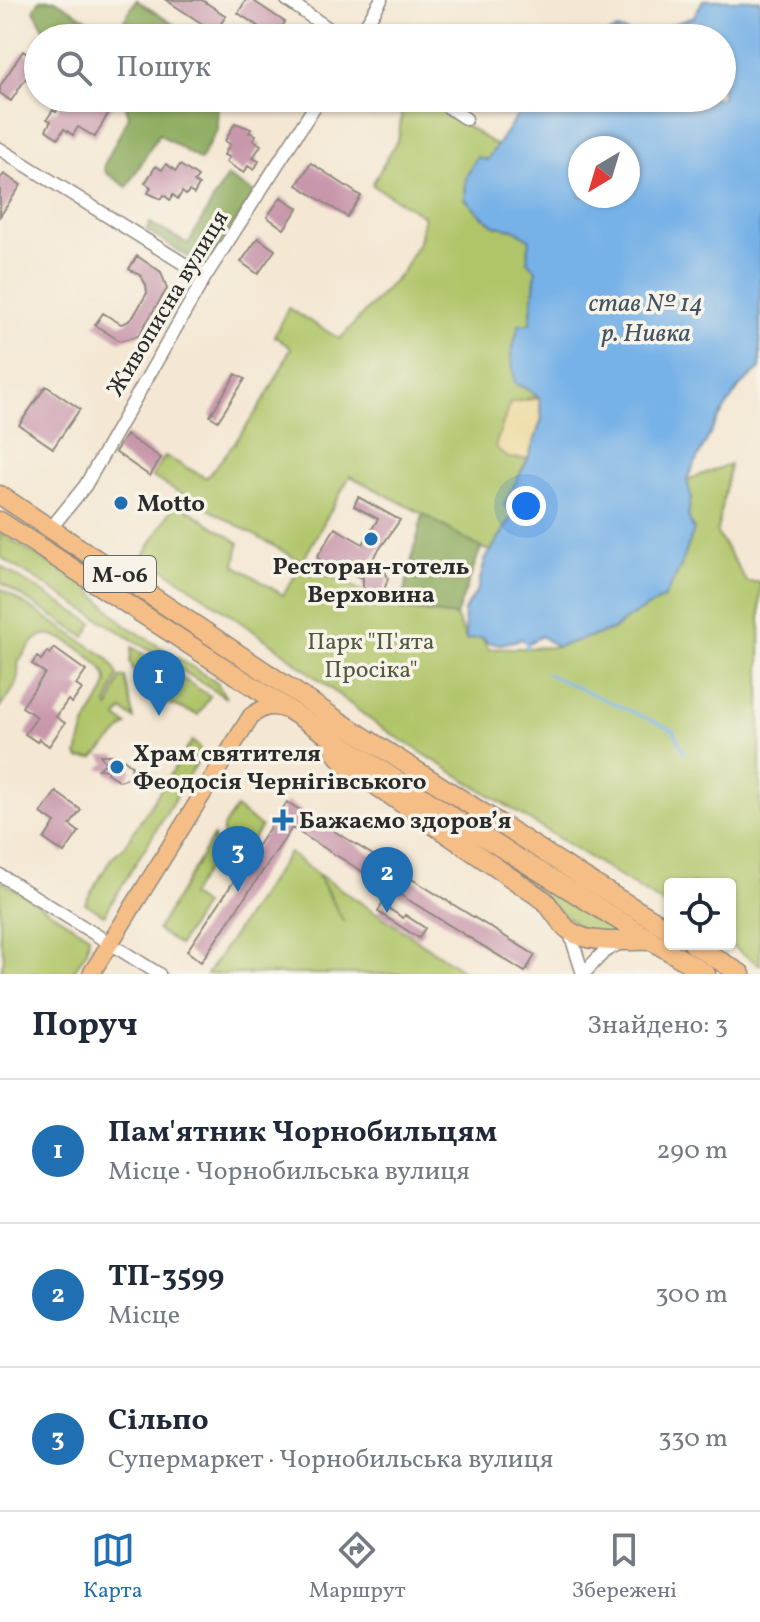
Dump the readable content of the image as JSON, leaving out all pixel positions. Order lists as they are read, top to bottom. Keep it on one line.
{"streets":{"highway":["М-06"],"street":["Живописна вулиця"]},"crossings":[["Живописна вулиця","М-06"]],"water":["став № 14 р. Нивка"],"parks":["Парк \"П'ята Просіка\""],"places":{"other":["Motto","Ресторан-готель Верховина","Храм святителя Феодосія Чернігівського"],"health":["Бажаємо здоровʼя"]},"north":"bottom left","page":{"search":"Пошук","pins":["1","3","2"],"heading":["Поруч","Знайдено: 3"],"list":[{"mark":"1","name":"Пам'ятник Чорнобильцям","note":"Місце · Чорнобильська вулиця","value":"290 m"},{"mark":"2","name":"ТП-3599","note":"Місце","value":"300 m"},{"mark":"3","name":"Сільпо","note":"Супермаркет · Чорнобильська вулиця","value":"330 m"}],"nav":["Карта","Маршрут","Збережені"]}}
